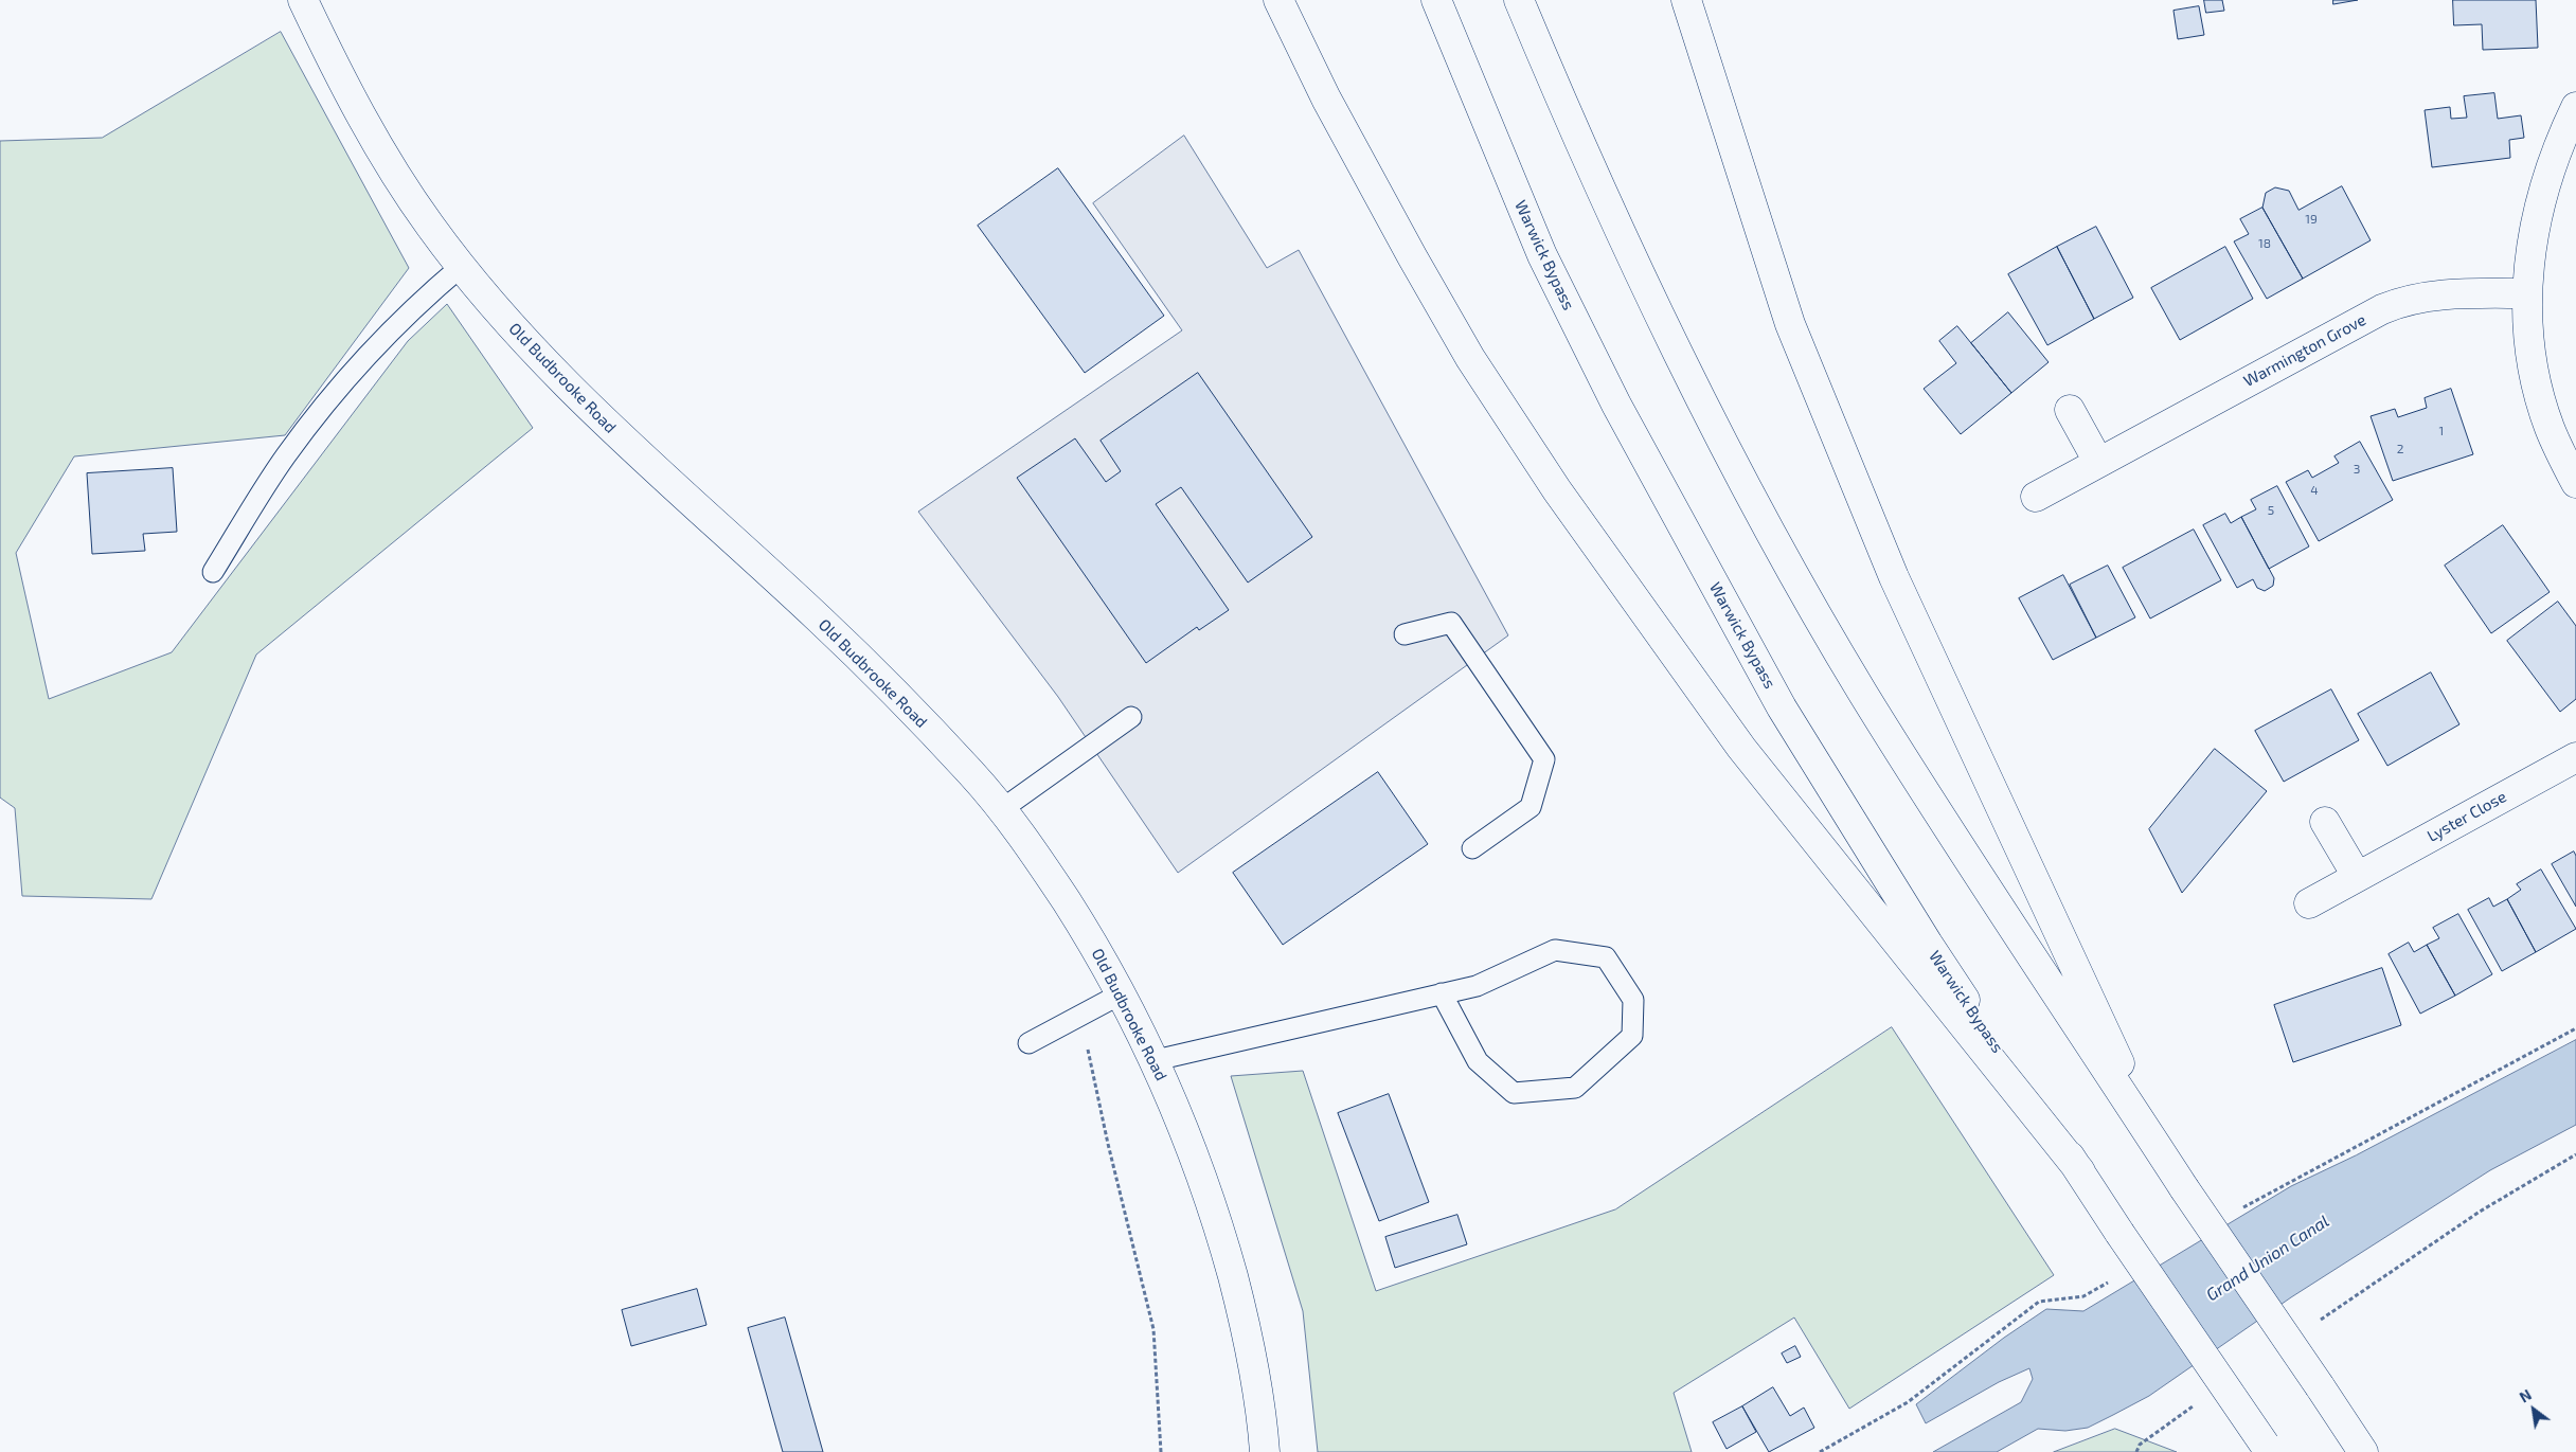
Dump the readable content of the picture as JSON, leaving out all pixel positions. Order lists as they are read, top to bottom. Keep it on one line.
{"streets":{"main road":["Warwick Bypass","Warmington Grove","Old Budbrooke Road","Lyster Close"]},"water":["Grand Union Canal"],"house_numbers":["19","18","1","2","3","4","5"],"north":"top left"}
